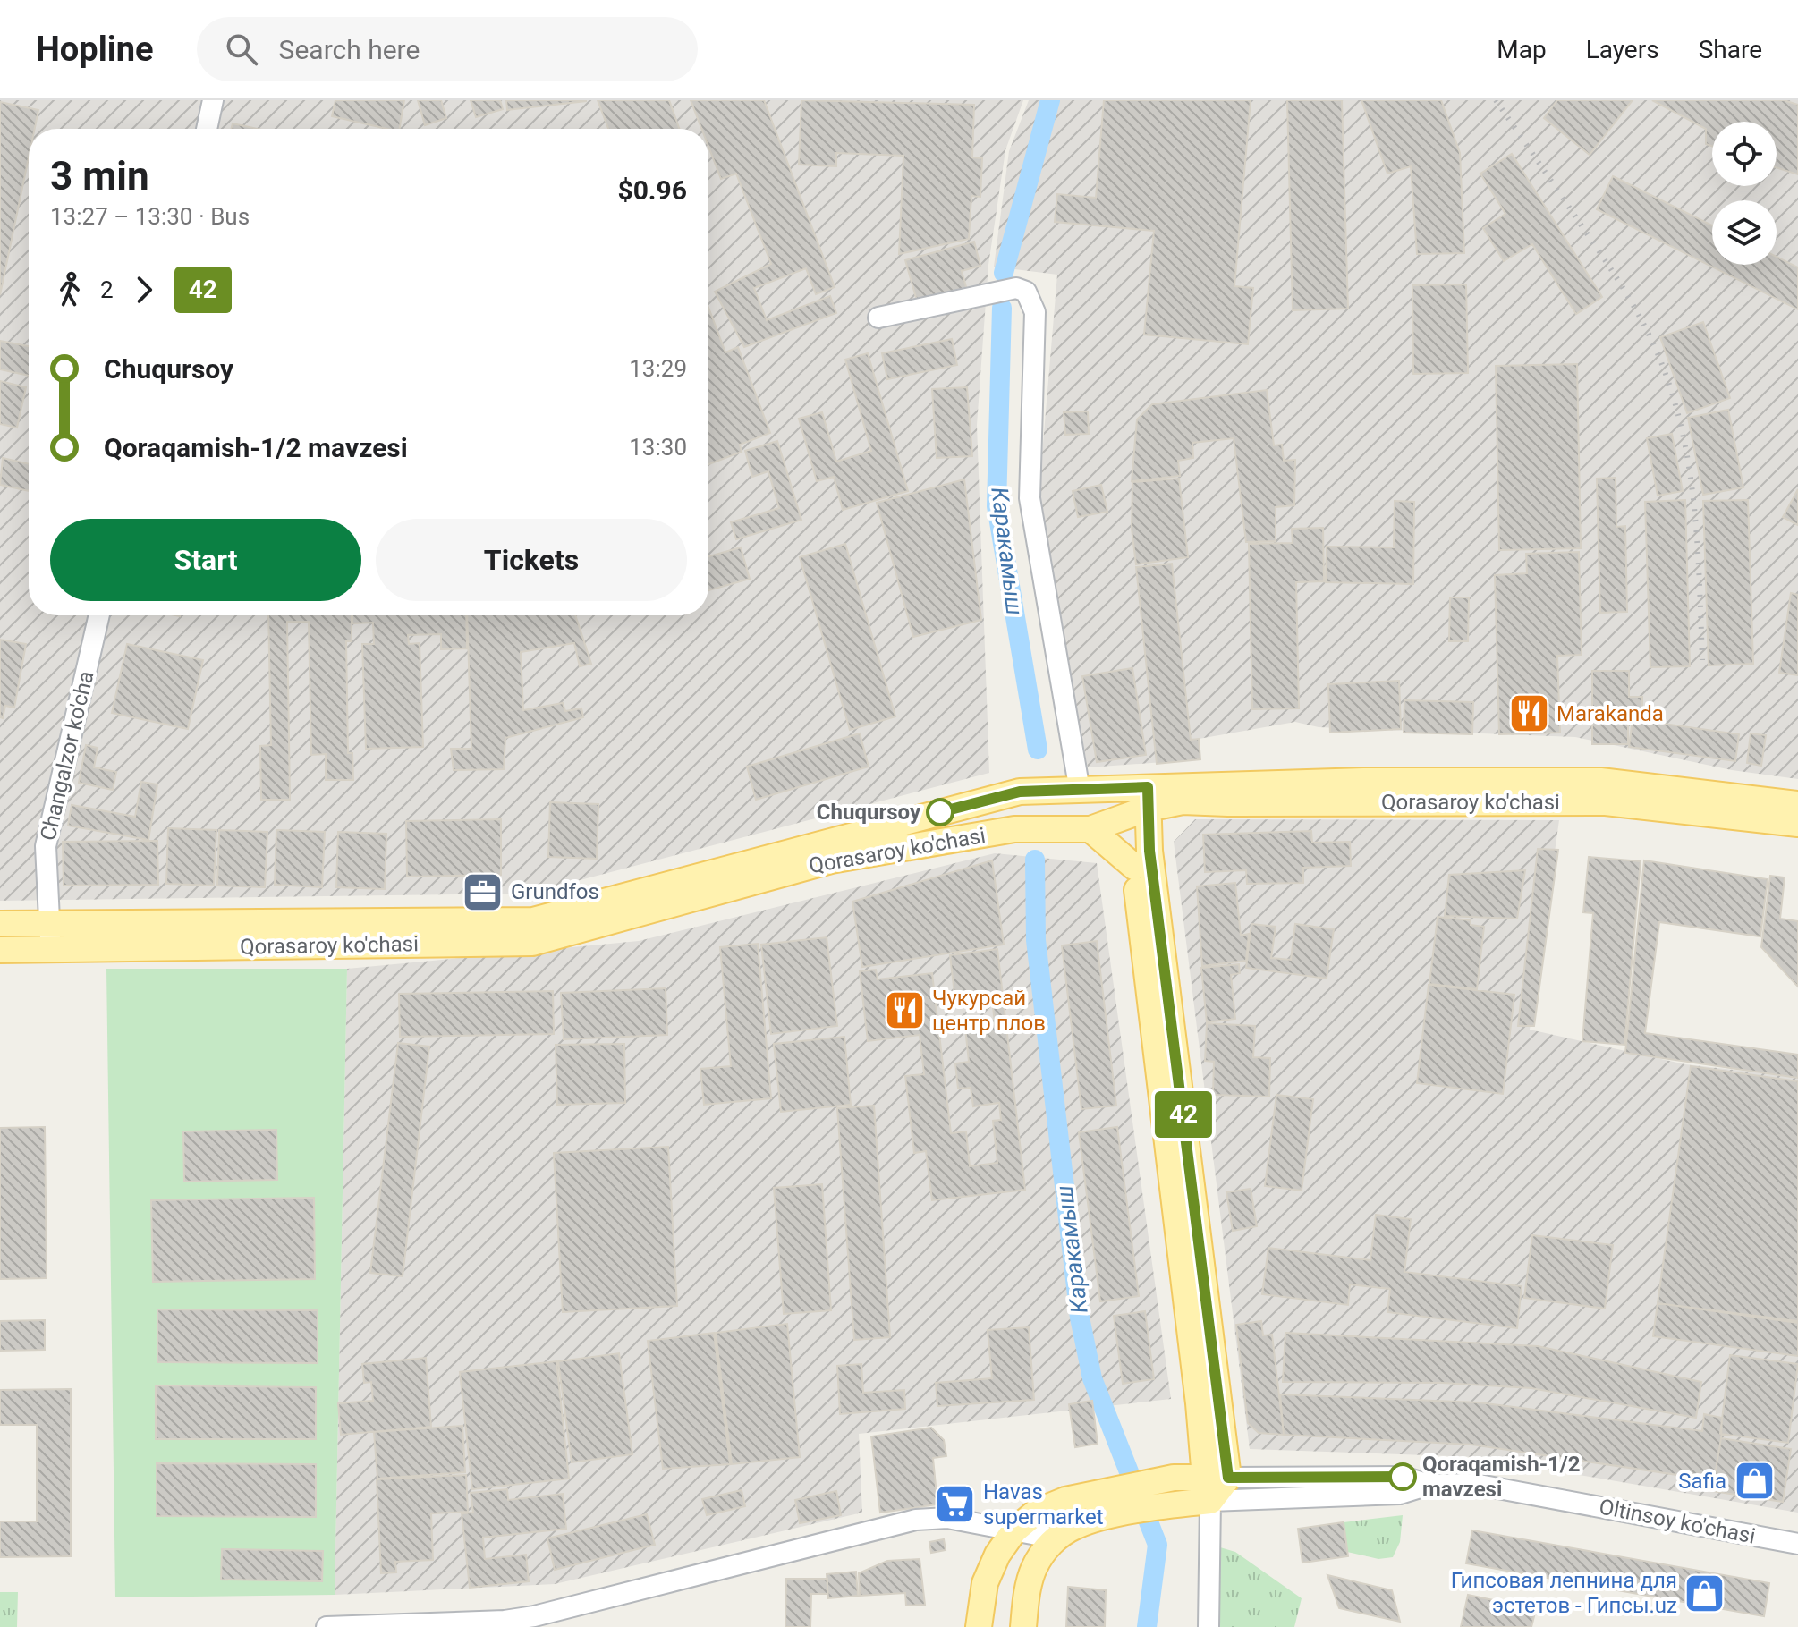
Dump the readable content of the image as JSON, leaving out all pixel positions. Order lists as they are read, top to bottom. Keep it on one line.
{"streets":{"main road":["Qorasaroy ko'chasi"],"street":["Changalzor ko'cha","Oltinsoy ko'chasi"]},"crossings":[["Changalzor ko'cha","Qorasaroy ko'chasi"]],"water":["Каракамыш"],"places":{"restaurant":["Marakanda","Чукурсай центр плов"],"other":["Chuqursoy","Qoraqamish-1/2 mavzesi"],"office":["Grundfos"],"shop":["Safia","Гипсовая лепнина для эстетов - Гипсы.uz"],"supermarket":["Havas supermarket"]},"lines":["bus line 42"],"page":{"header":"Hopline","search":"Search here","nav":["Map","Layers","Share"],"on_map":"42","heading":["3 min","13:27 – 13:30 · Bus","$0.96"],"legs":["2","42"],"list":[{"name":"Chuqursoy","value":"13:29"},{"name":"Qoraqamish-1/2 mavzesi","value":"13:30"}],"buttons":["Start","Tickets"]}}
